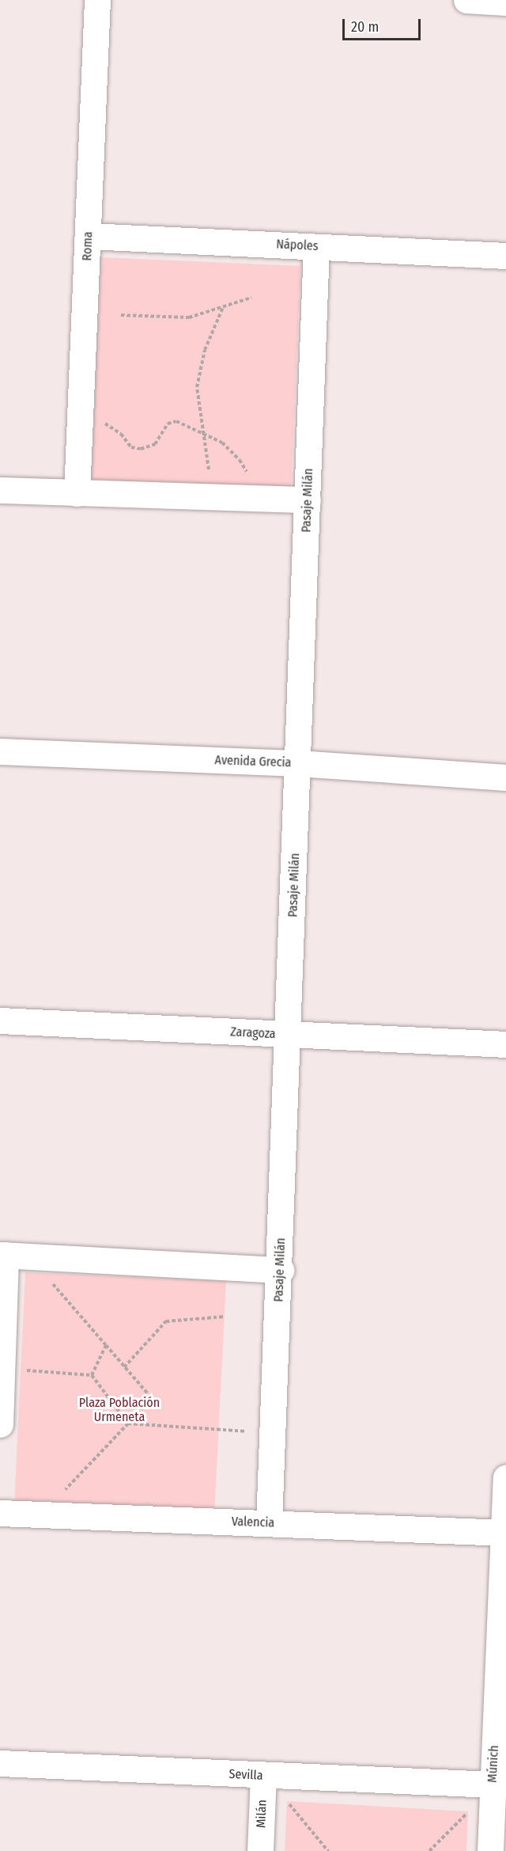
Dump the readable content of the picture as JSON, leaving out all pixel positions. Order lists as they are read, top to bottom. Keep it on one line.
{"streets":{"street":["Nápoles","Roma","Pasaje Milán","Avenida Grecia","Zaragoza","Valencia","Múnich","Sevilla","Milán"]},"crossings":[["Nápoles","Roma"],["Nápoles","Pasaje Milán"],["Pasaje Milán","Avenida Grecia"],["Pasaje Milán","Zaragoza"],["Pasaje Milán","Valencia"],["Valencia","Múnich"],["Múnich","Sevilla"],["Sevilla","Milán"]],"parks":["Plaza Población Urmeneta"],"scale_bar":"20 m"}
